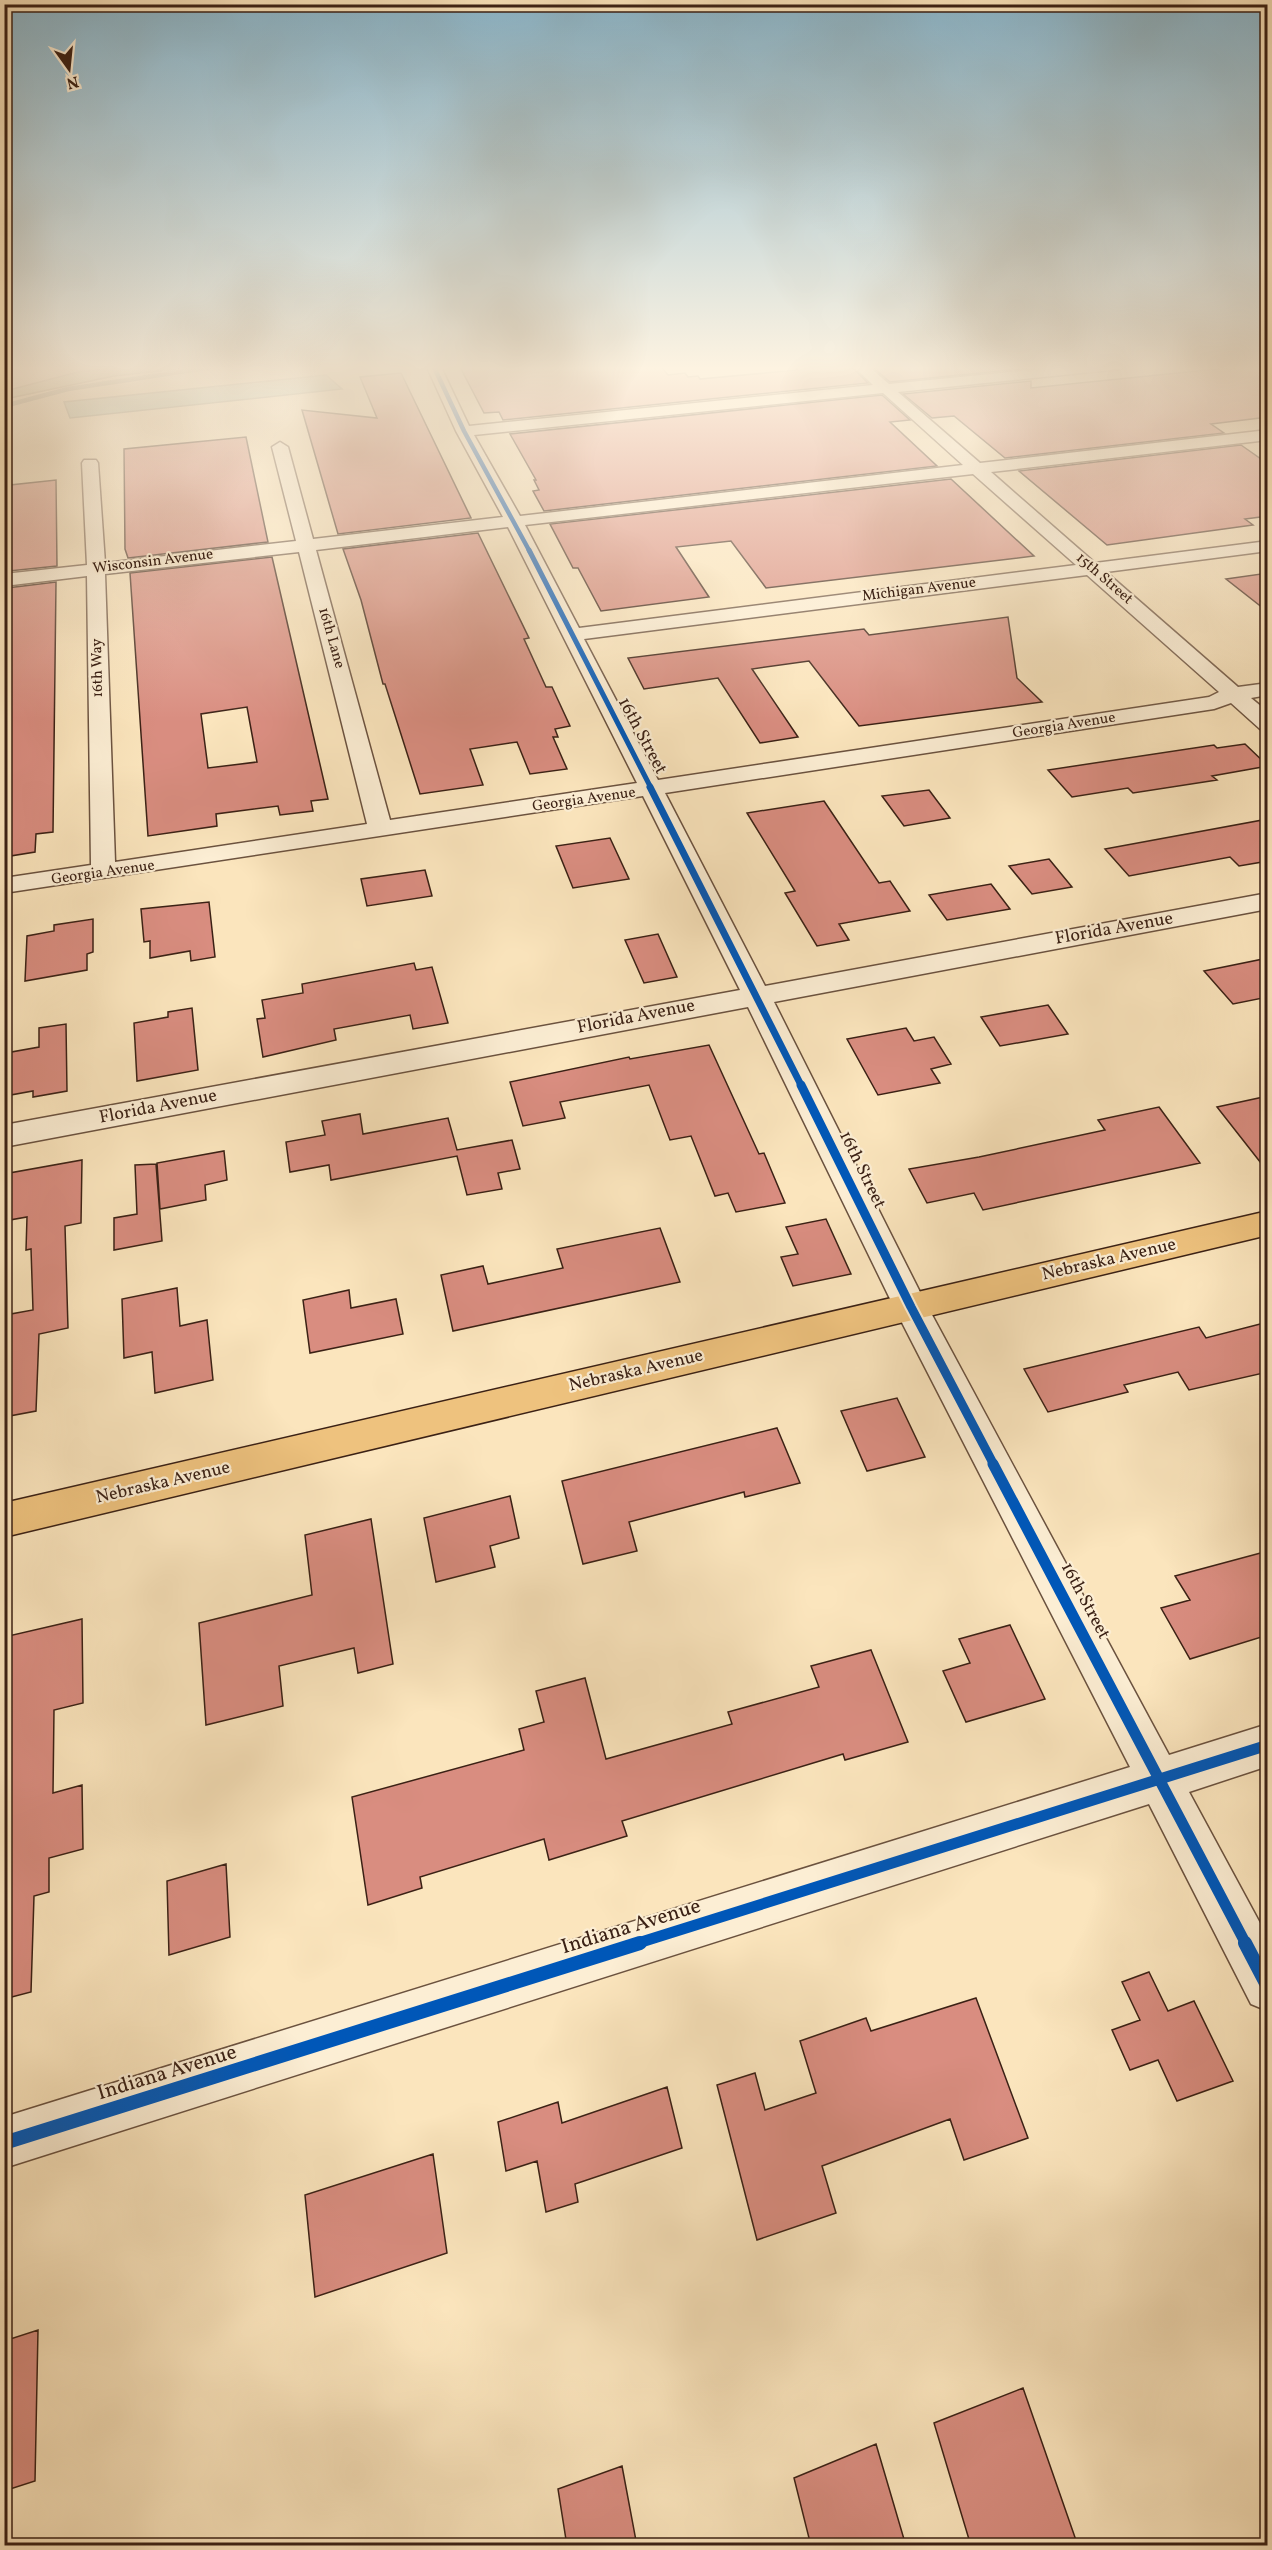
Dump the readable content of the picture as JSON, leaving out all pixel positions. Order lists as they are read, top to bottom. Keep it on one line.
{"streets":{"main road":["Nebraska Avenue"],"street":["Wisconsin Avenue","15th Street","Michigan Avenue","16th Lane","16th Way","Georgia Avenue","16th Street","Florida Avenue","Indiana Avenue"]},"crossings":[["Wisconsin Avenue","16th Lane"],["Wisconsin Avenue","16th Way"],["Wisconsin Avenue","16th Street"],["15th Street","Michigan Avenue"],["15th Street","Georgia Avenue"],["Michigan Avenue","16th Street"],["16th Lane","Georgia Avenue"],["16th Way","Georgia Avenue"],["Georgia Avenue","16th Street"],["16th Street","Florida Avenue"],["16th Street","Nebraska Avenue"],["16th Street","Indiana Avenue"]],"north":"bottom"}
